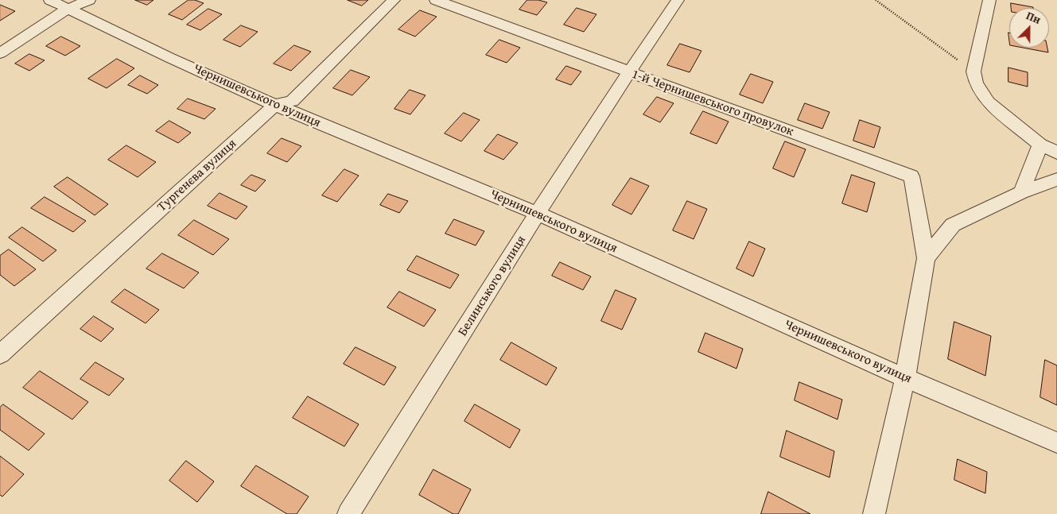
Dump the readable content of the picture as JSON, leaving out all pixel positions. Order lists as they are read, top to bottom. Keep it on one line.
{"streets":{"street":["Чернишевського вулиця","1-й Чернишевського провулок","Тургенєва вулиця","Белинського вулиця"]},"crossings":[["Чернишевського вулиця","Тургенєва вулиця"],["Чернишевського вулиця","Белинського вулиця"],["1-й Чернишевського провулок","Белинського вулиця"]],"north":"top right"}
